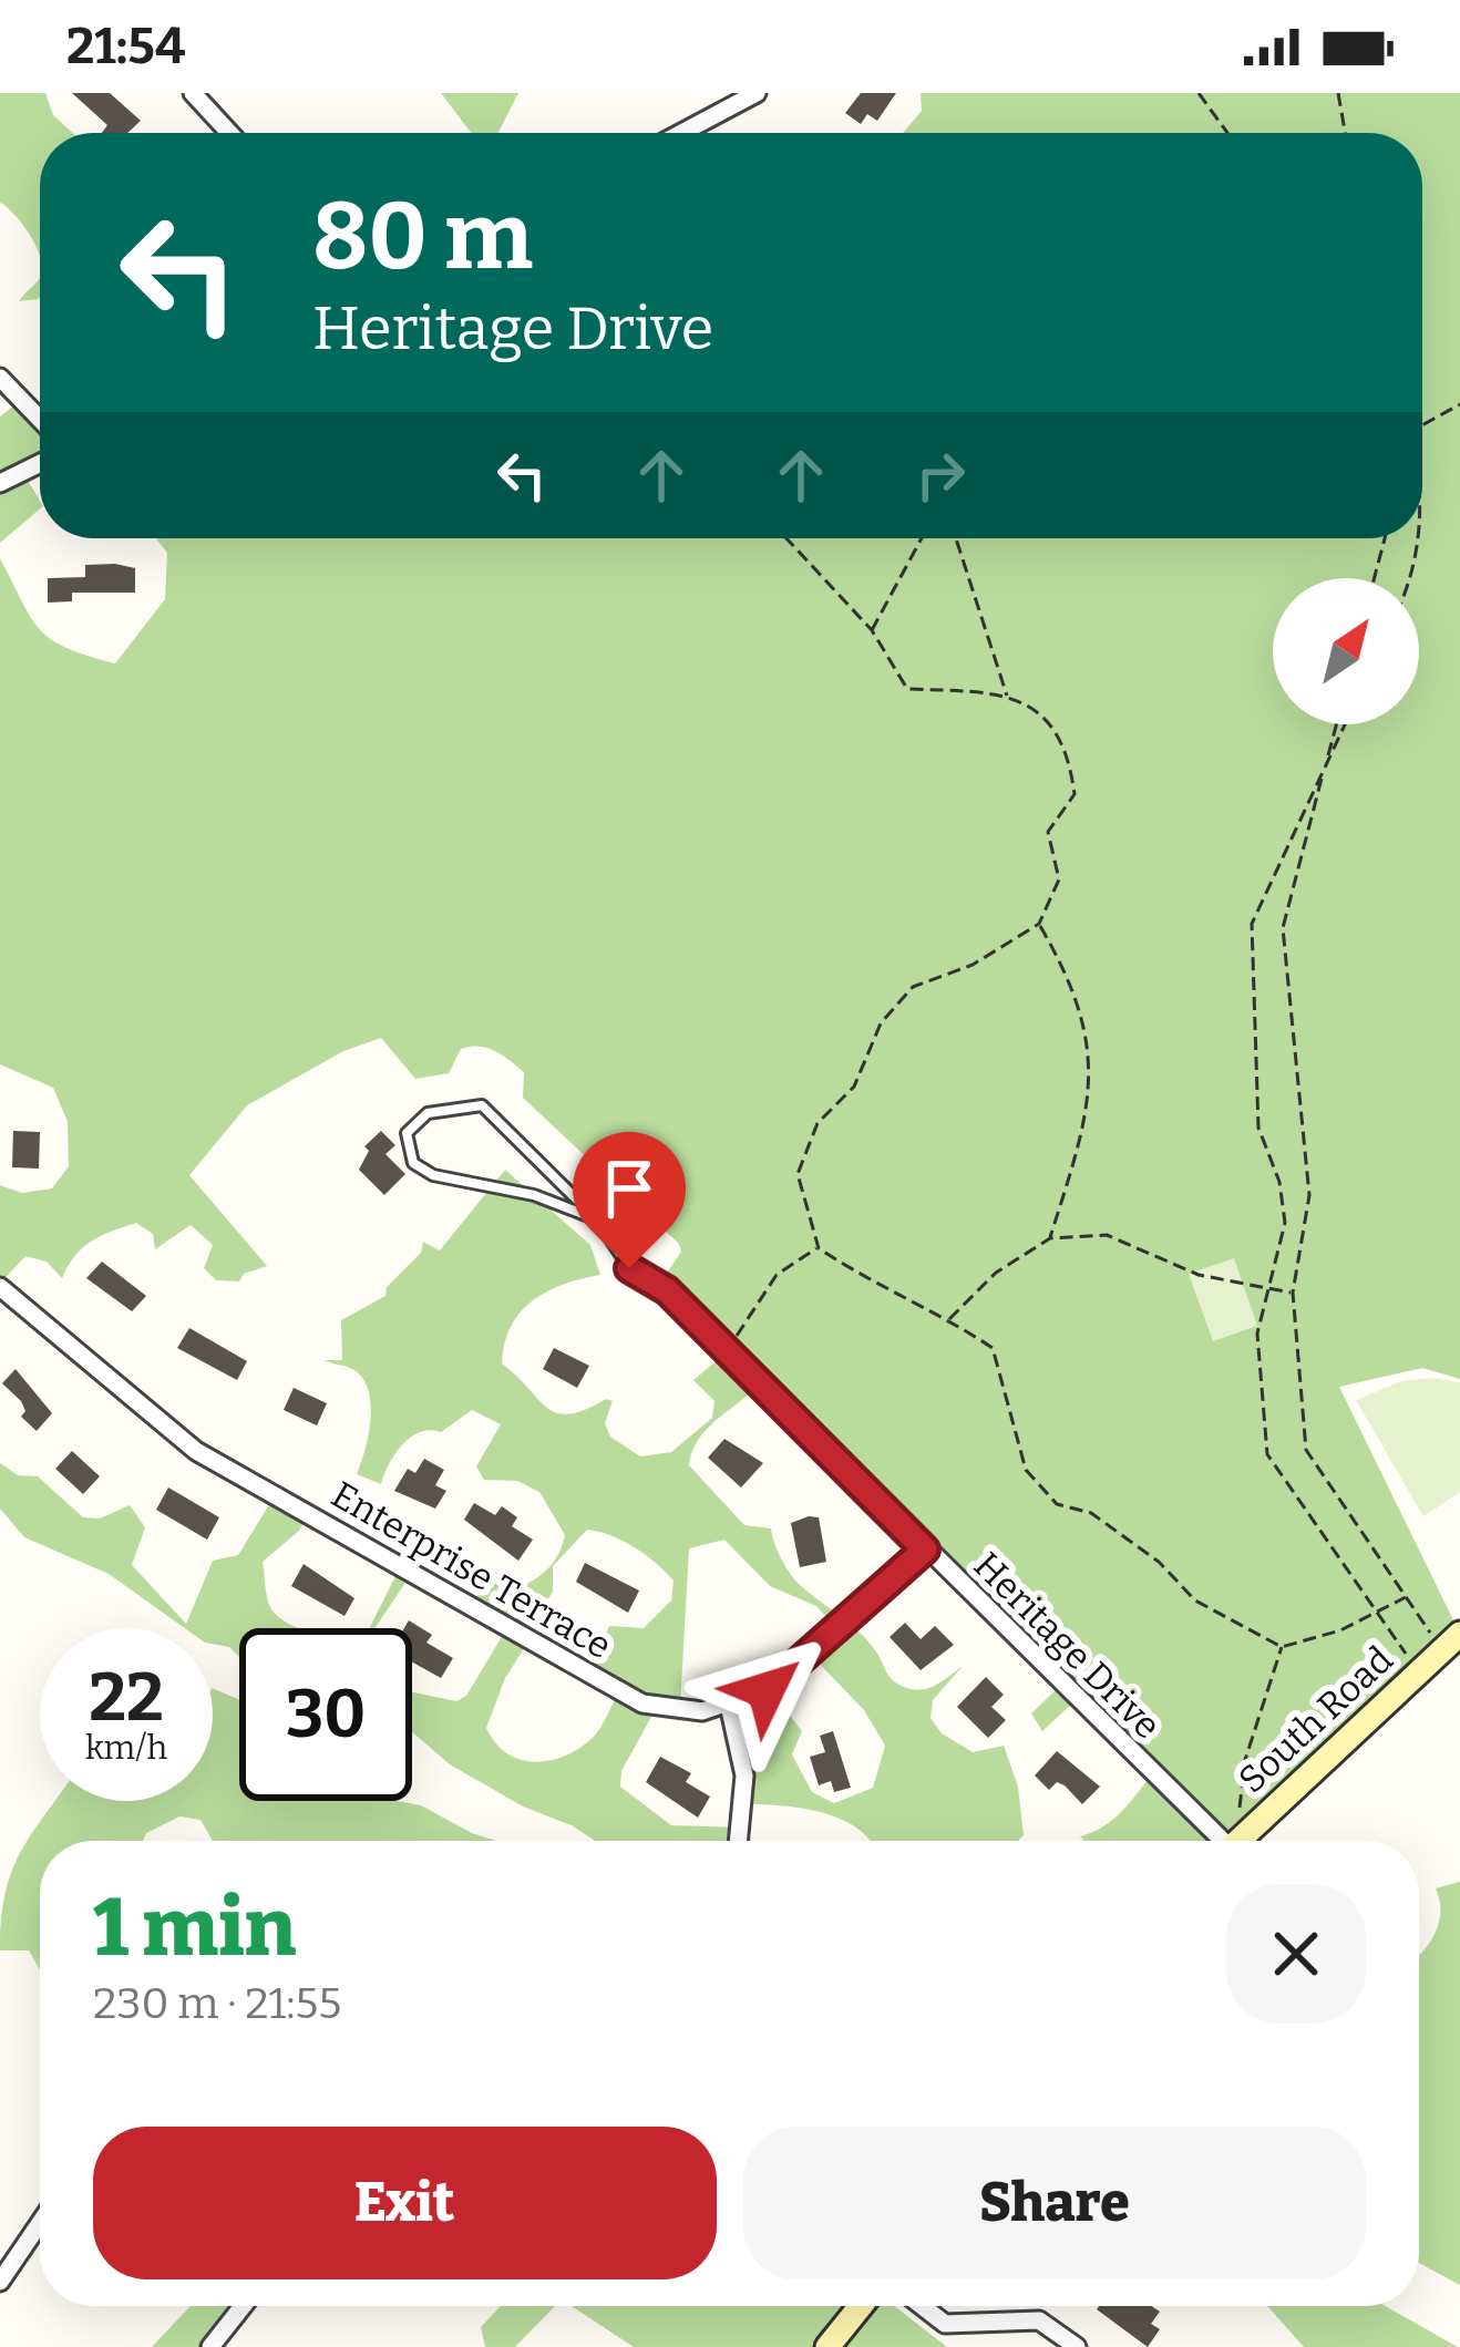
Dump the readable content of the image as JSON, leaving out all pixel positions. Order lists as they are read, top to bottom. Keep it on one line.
{"streets":{"street":["Enterprise Terrace","Heritage Drive","South Road"]},"crossings":[["Enterprise Terrace","Heritage Drive"]],"north":"top right","page":{"status":"21:54","turn":["80 m","Heritage Drive"],"speed":"22 km/h","limit":"30","heading":["1 min","230 m · 21:55"],"buttons":["Exit","Share"]}}
